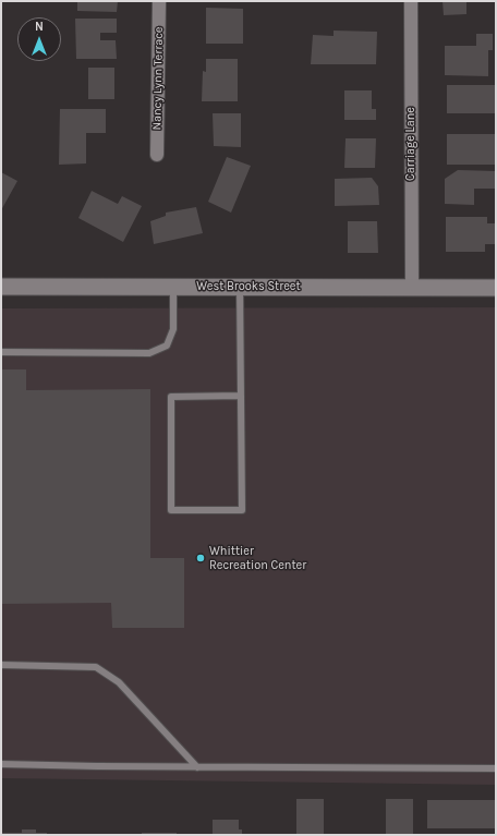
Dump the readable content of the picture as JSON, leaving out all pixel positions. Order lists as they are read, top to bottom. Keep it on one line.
{"streets":{"street":["Nancy Lynn Terrace","Carriage Lane","West Brooks Street"]},"crossings":[["Carriage Lane","West Brooks Street"]],"places":["Whittier Recreation Center"],"north":"top"}
